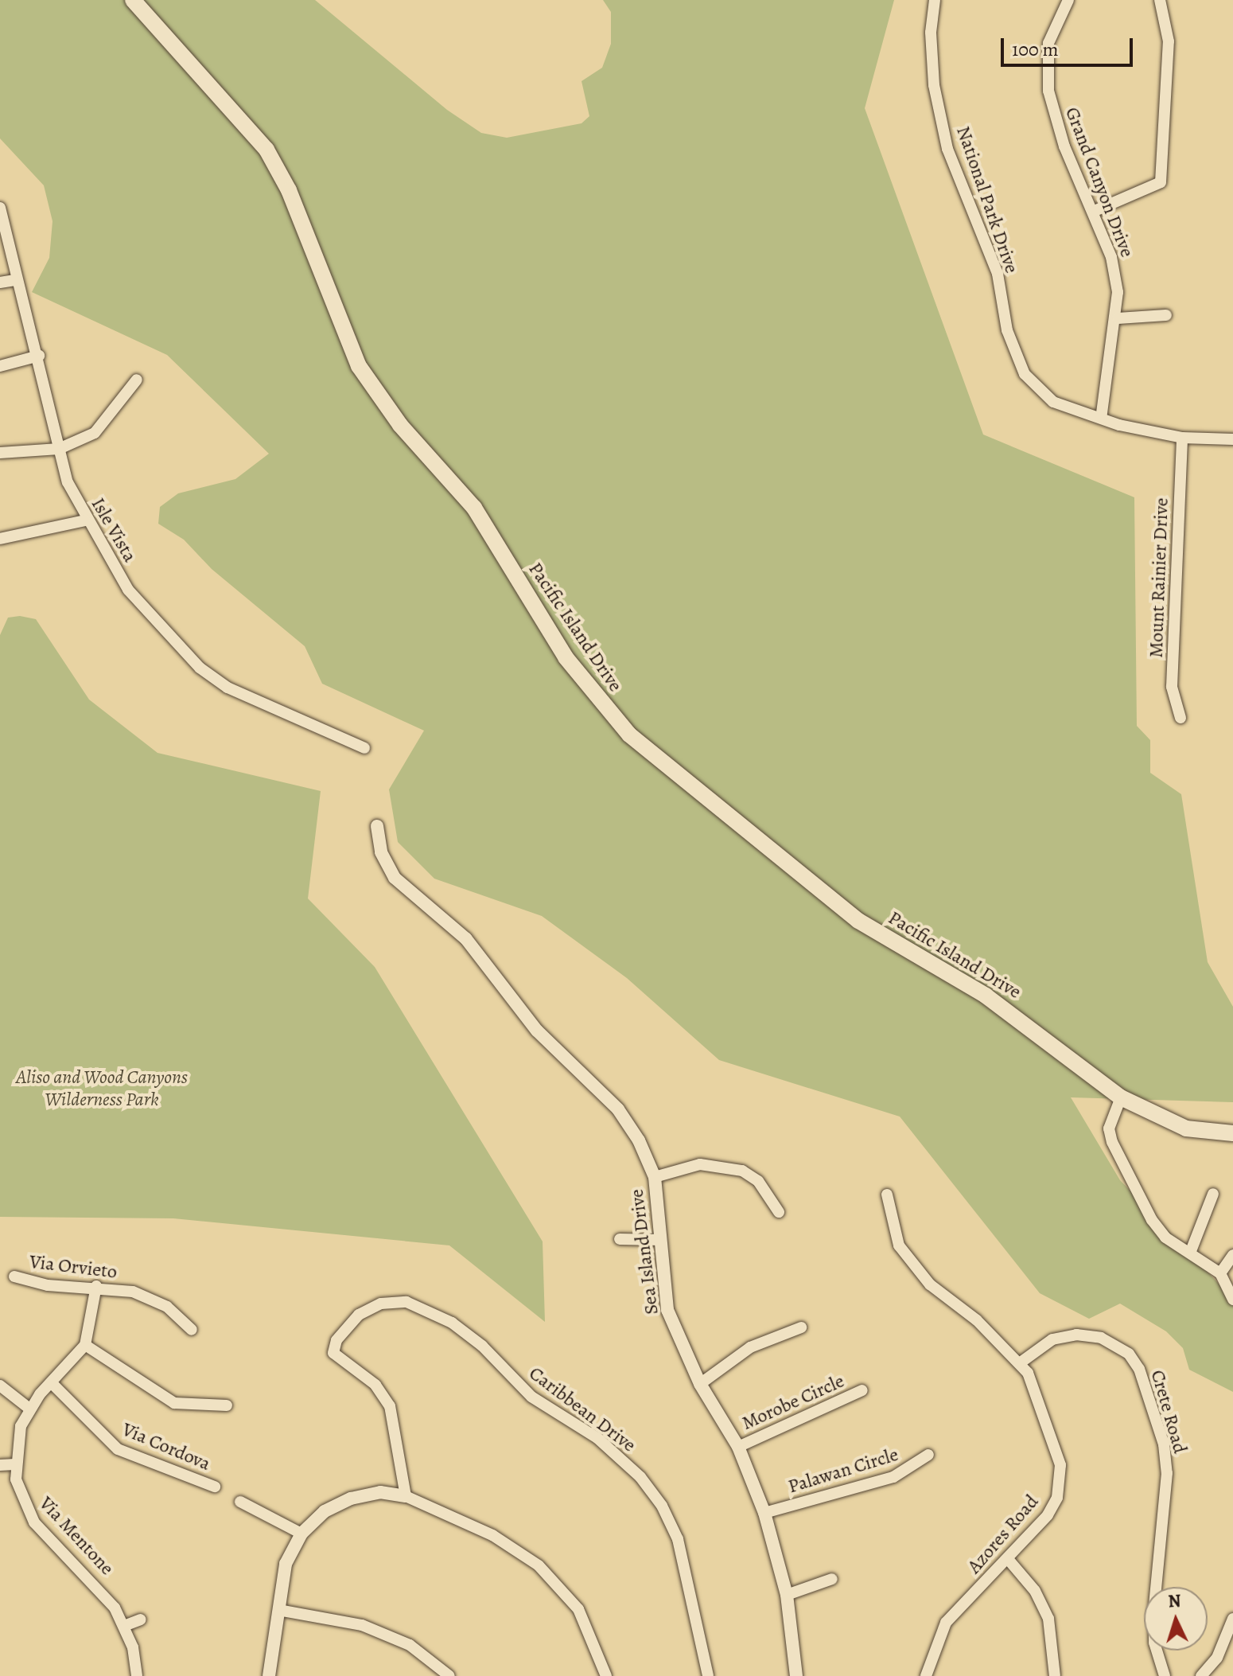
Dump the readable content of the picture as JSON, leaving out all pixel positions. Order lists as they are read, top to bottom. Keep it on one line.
{"streets":{"main road":["Pacific Island Drive"],"street":["Grand Canyon Drive","National Park Drive","Isle Vista","Mount Rainier Drive","Sea Island Drive","Via Orvieto","Morobe Circle","Caribbean Drive","Crete Road","Via Cordova","Palawan Circle","Azores Road","Via Mentone"]},"crossings":[["Grand Canyon Drive","National Park Drive"],["National Park Drive","Mount Rainier Drive"],["Sea Island Drive","Morobe Circle"],["Sea Island Drive","Palawan Circle"],["Crete Road","Azores Road"],["Via Cordova","Via Mentone"]],"parks":["Aliso and Wood Canyons Wilderness Park"],"scale_bar":"100 m","north":"top"}
